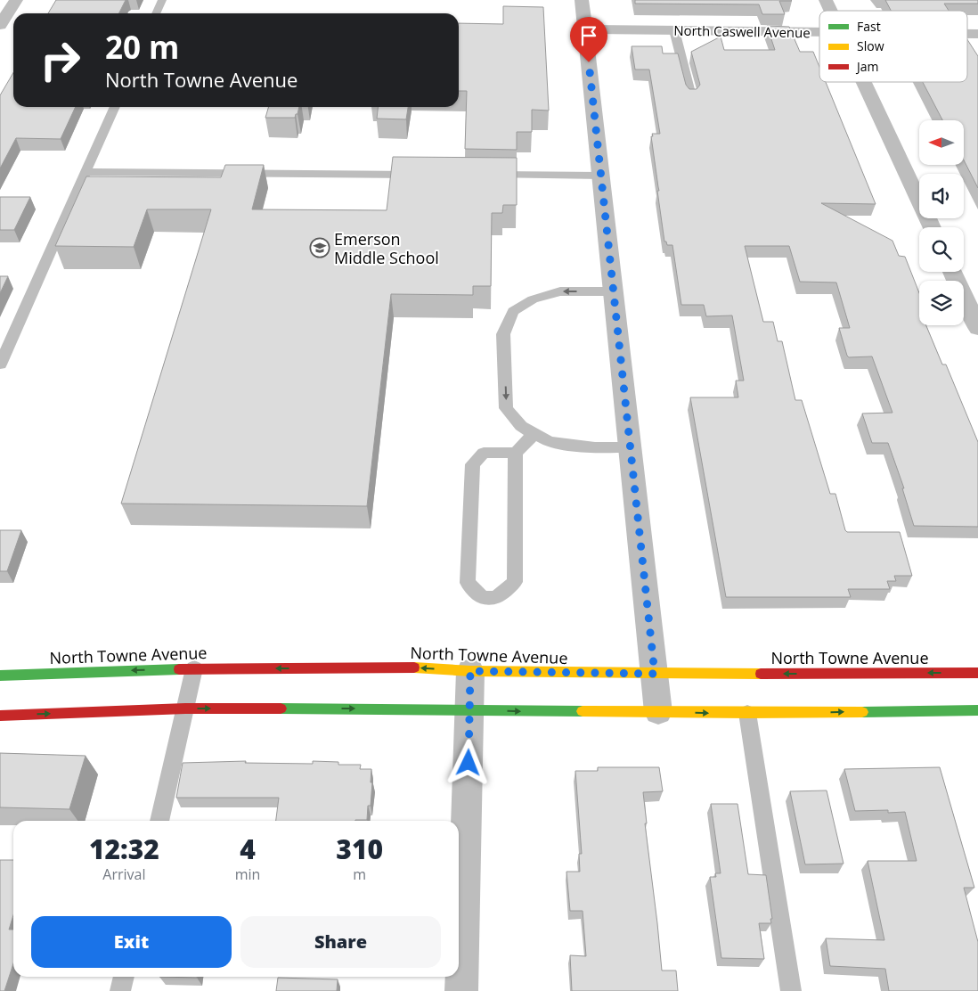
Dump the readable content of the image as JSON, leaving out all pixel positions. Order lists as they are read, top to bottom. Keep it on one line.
{"streets":{"main road":["North Towne Avenue"],"street":["North Caswell Avenue"]},"places":{"school or university":["Emerson Middle School"]},"legend":["Fast","Slow","Jam"],"north":"left","page":{"turn":["20 m","North Towne Avenue"],"eta":["12:32","Arrival","4","min","310","m"],"buttons":["Exit","Share"]}}
